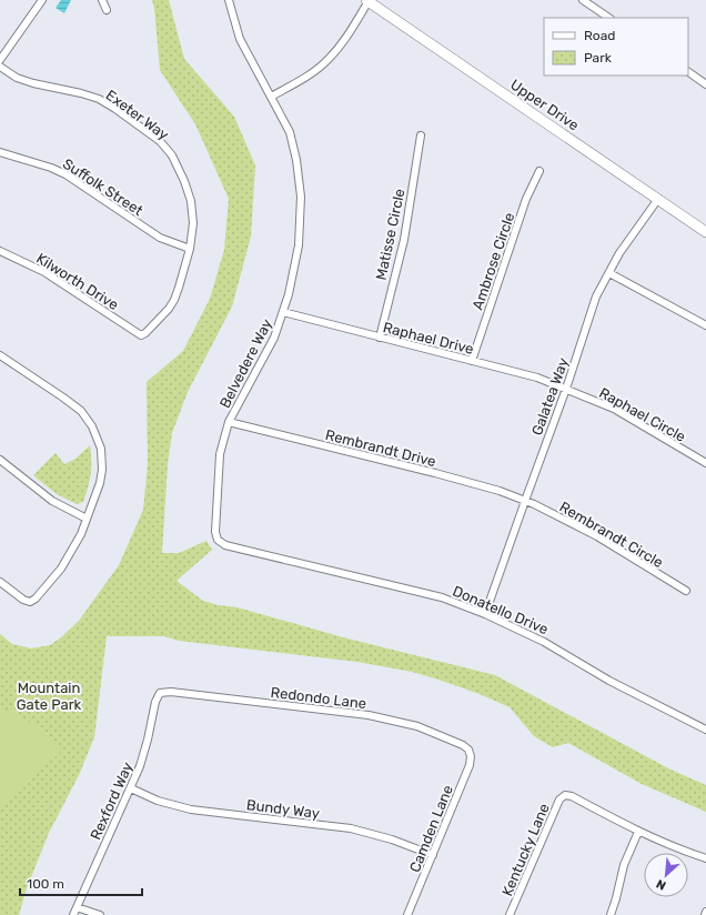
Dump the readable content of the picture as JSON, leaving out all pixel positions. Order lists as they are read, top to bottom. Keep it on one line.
{"streets":{"main road":["Upper Drive"],"street":["Exeter Way","Suffolk Street","Matisse Circle","Ambrose Circle","Kilworth Drive","Raphael Drive","Belvedere Way","Galatea Way","Raphael Circle","Rembrandt Drive","Rembrandt Circle","Donatello Drive","Redondo Lane","Rexford Way","Bundy Way","Camden Lane","Kentucky Lane"]},"crossings":[["Upper Drive","Galatea Way"],["Exeter Way","Suffolk Street"],["Exeter Way","Kilworth Drive"],["Matisse Circle","Raphael Drive"],["Ambrose Circle","Raphael Drive"],["Raphael Drive","Belvedere Way"],["Raphael Drive","Galatea Way"],["Raphael Drive","Raphael Circle"],["Belvedere Way","Rembrandt Drive"],["Belvedere Way","Donatello Drive"],["Galatea Way","Raphael Circle"],["Galatea Way","Rembrandt Drive"],["Galatea Way","Rembrandt Circle"],["Galatea Way","Donatello Drive"],["Rembrandt Drive","Rembrandt Circle"],["Redondo Lane","Rexford Way"],["Redondo Lane","Camden Lane"],["Rexford Way","Bundy Way"],["Bundy Way","Camden Lane"]],"parks":["Mountain Gate Park"],"legend":["Road","Park"],"scale_bar":"100 m","north":"bottom left"}
